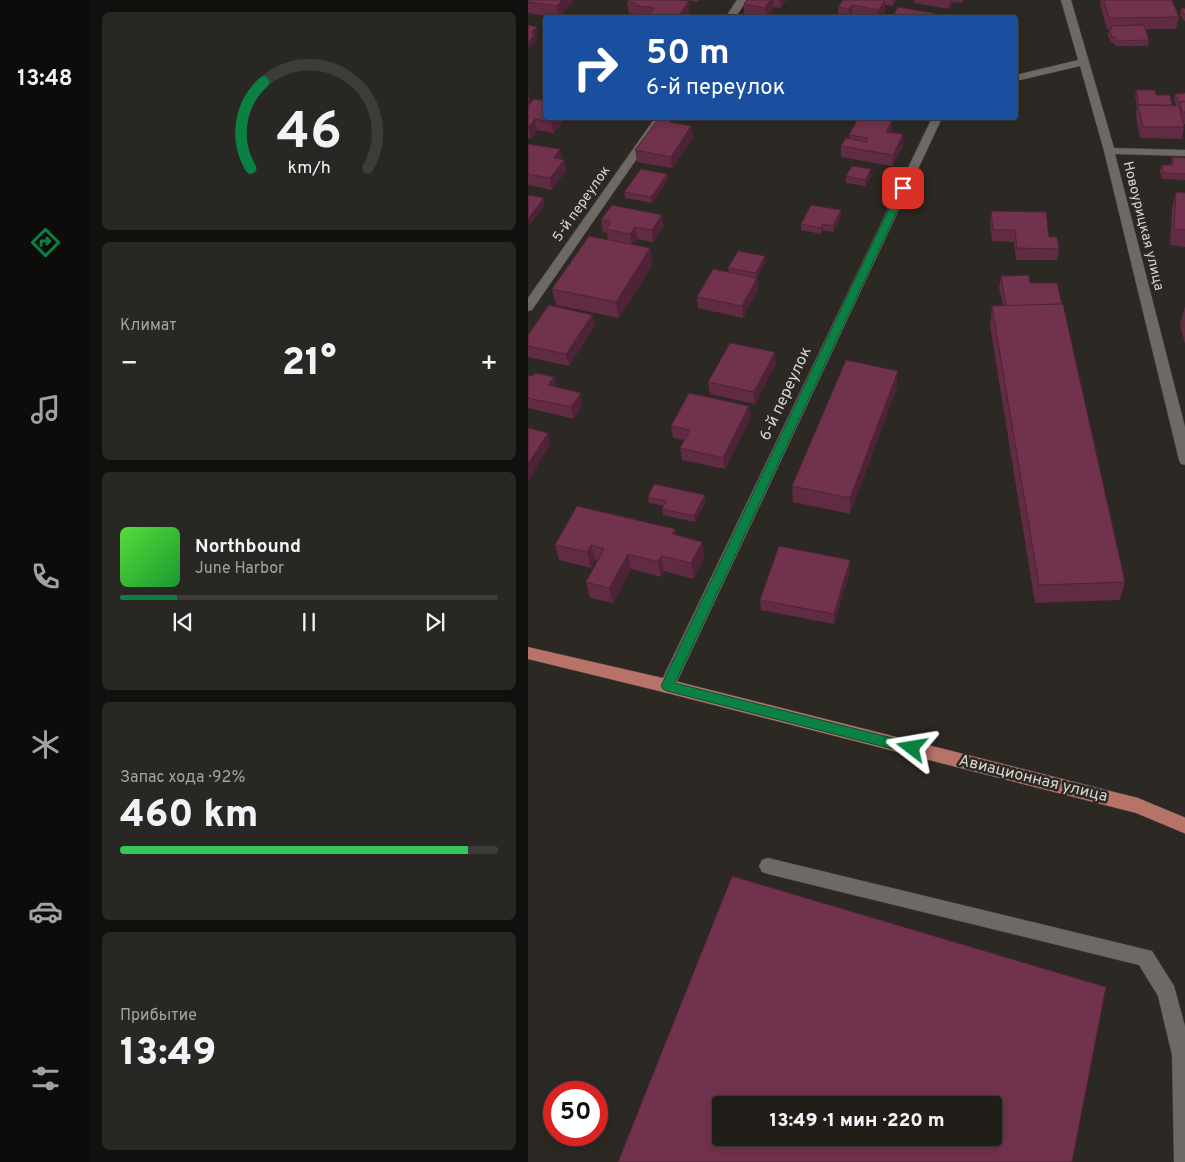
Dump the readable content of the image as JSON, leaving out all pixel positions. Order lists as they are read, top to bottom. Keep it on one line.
{"streets":{"main road":["Авиационная улица"],"street":["5-й переулок","Новоурицкая улица","6-й переулок"]},"crossings":[["6-й переулок","Авиационная улица"]],"page":{"tabs":"13:48","turn":["50 m","6-й переулок"],"tile":["Климат",["Запас хода · 92%","460 km"],["Прибытие","13:49"]],"heat":["−","21°","+"],"song":["Northbound","June Harbor"],"limit":"50","trip":"13:49 · 1 мин · 220 m","gauge":["46","km/h"]}}
